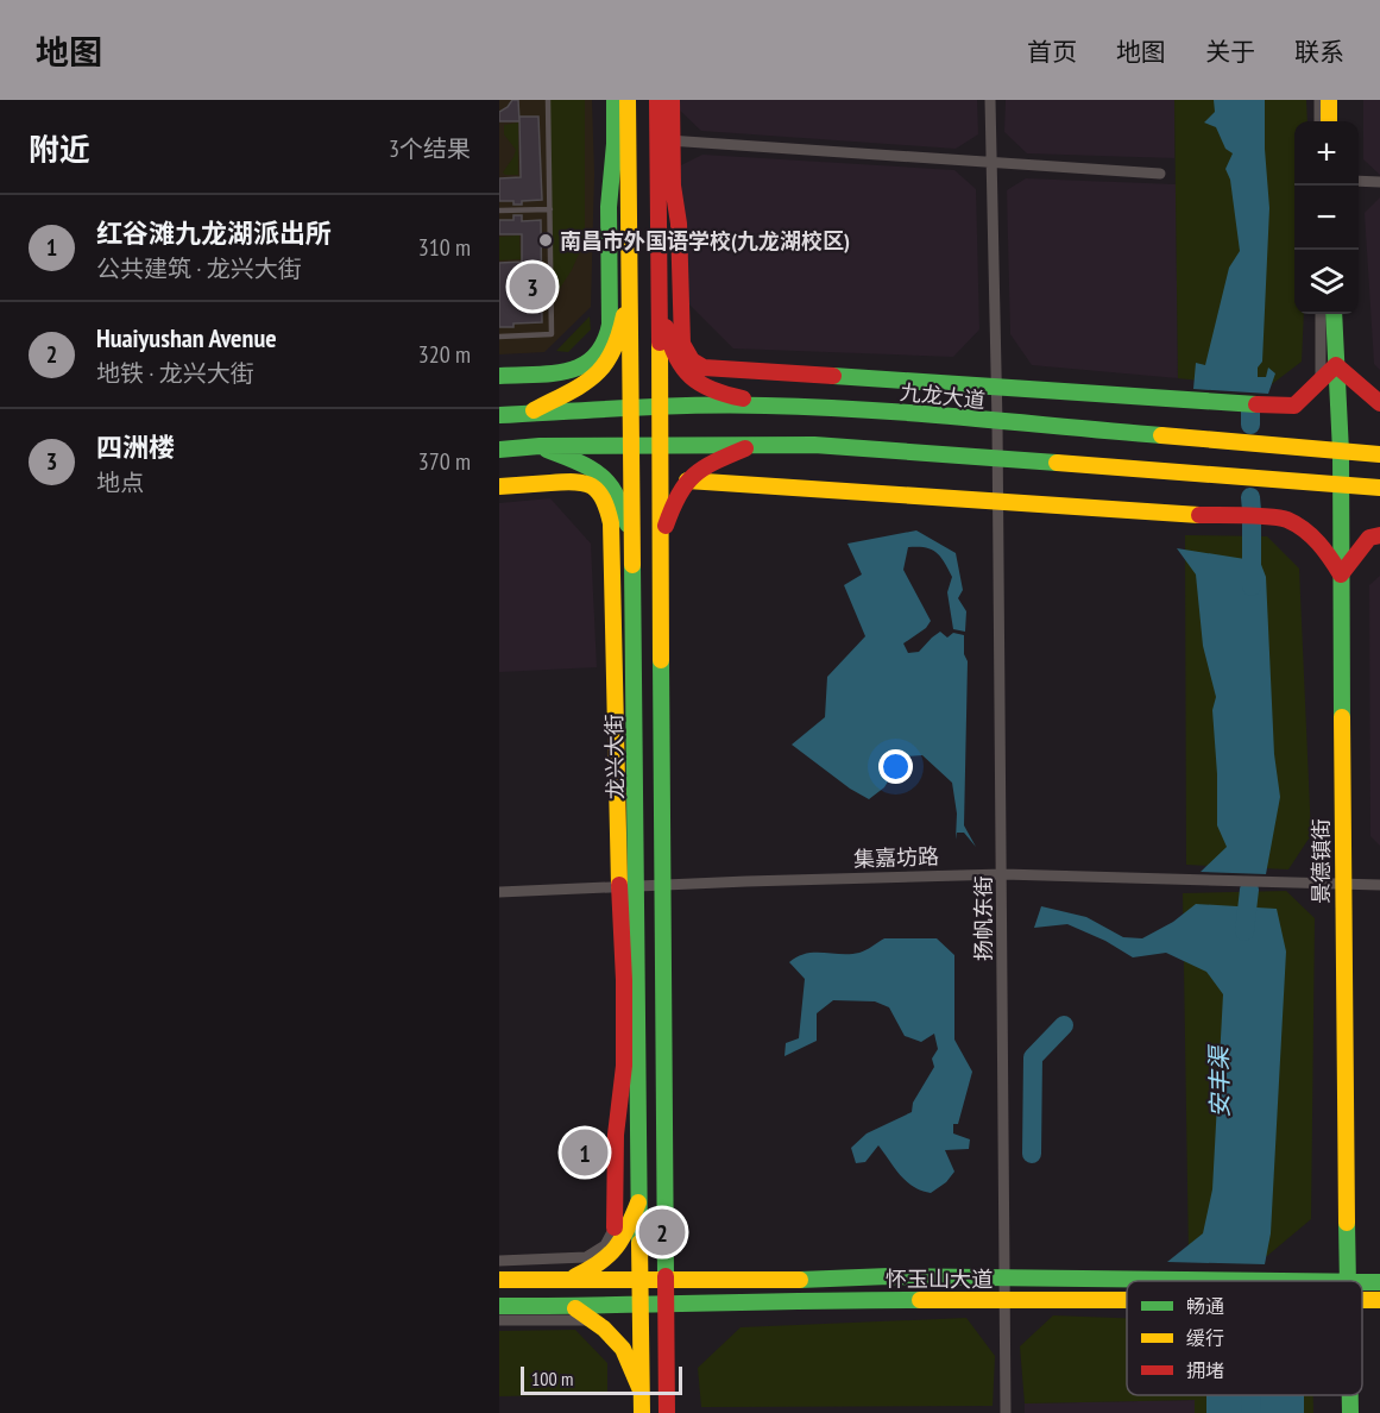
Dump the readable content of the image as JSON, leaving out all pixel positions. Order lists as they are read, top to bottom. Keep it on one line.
{"streets":{"main road":["九龙大道","龙兴大街","景德镇街","怀玉山大道"],"street":["集嘉坊路","扬帆东街"]},"crossings":[["九龙大道","龙兴大街"],["九龙大道","景德镇街"],["九龙大道","扬帆东街"],["龙兴大街","集嘉坊路"],["龙兴大街","怀玉山大道"],["集嘉坊路","景德镇街"],["集嘉坊路","扬帆东街"],["扬帆东街","怀玉山大道"]],"water":["安丰渠"],"places":["南昌市外国语学校(九龙湖校区)"],"legend":["畅通","缓行","拥堵"],"scale_bar":"100 m","page":{"header":"地图","nav":["首页","地图","关于","联系"],"heading":["附近","3个结果"],"map_buttons":["+","−"],"list":[{"mark":"1","name":"红谷滩九龙湖派出所","note":"公共建筑 · 龙兴大街","value":"310 m"},{"mark":"2","name":"Huaiyushan Avenue","note":"地铁 · 龙兴大街","value":"320 m"},{"mark":"3","name":"四洲楼","note":"地点","value":"370 m"}],"pins":["3","1","2"],"scale":"100 m"}}
